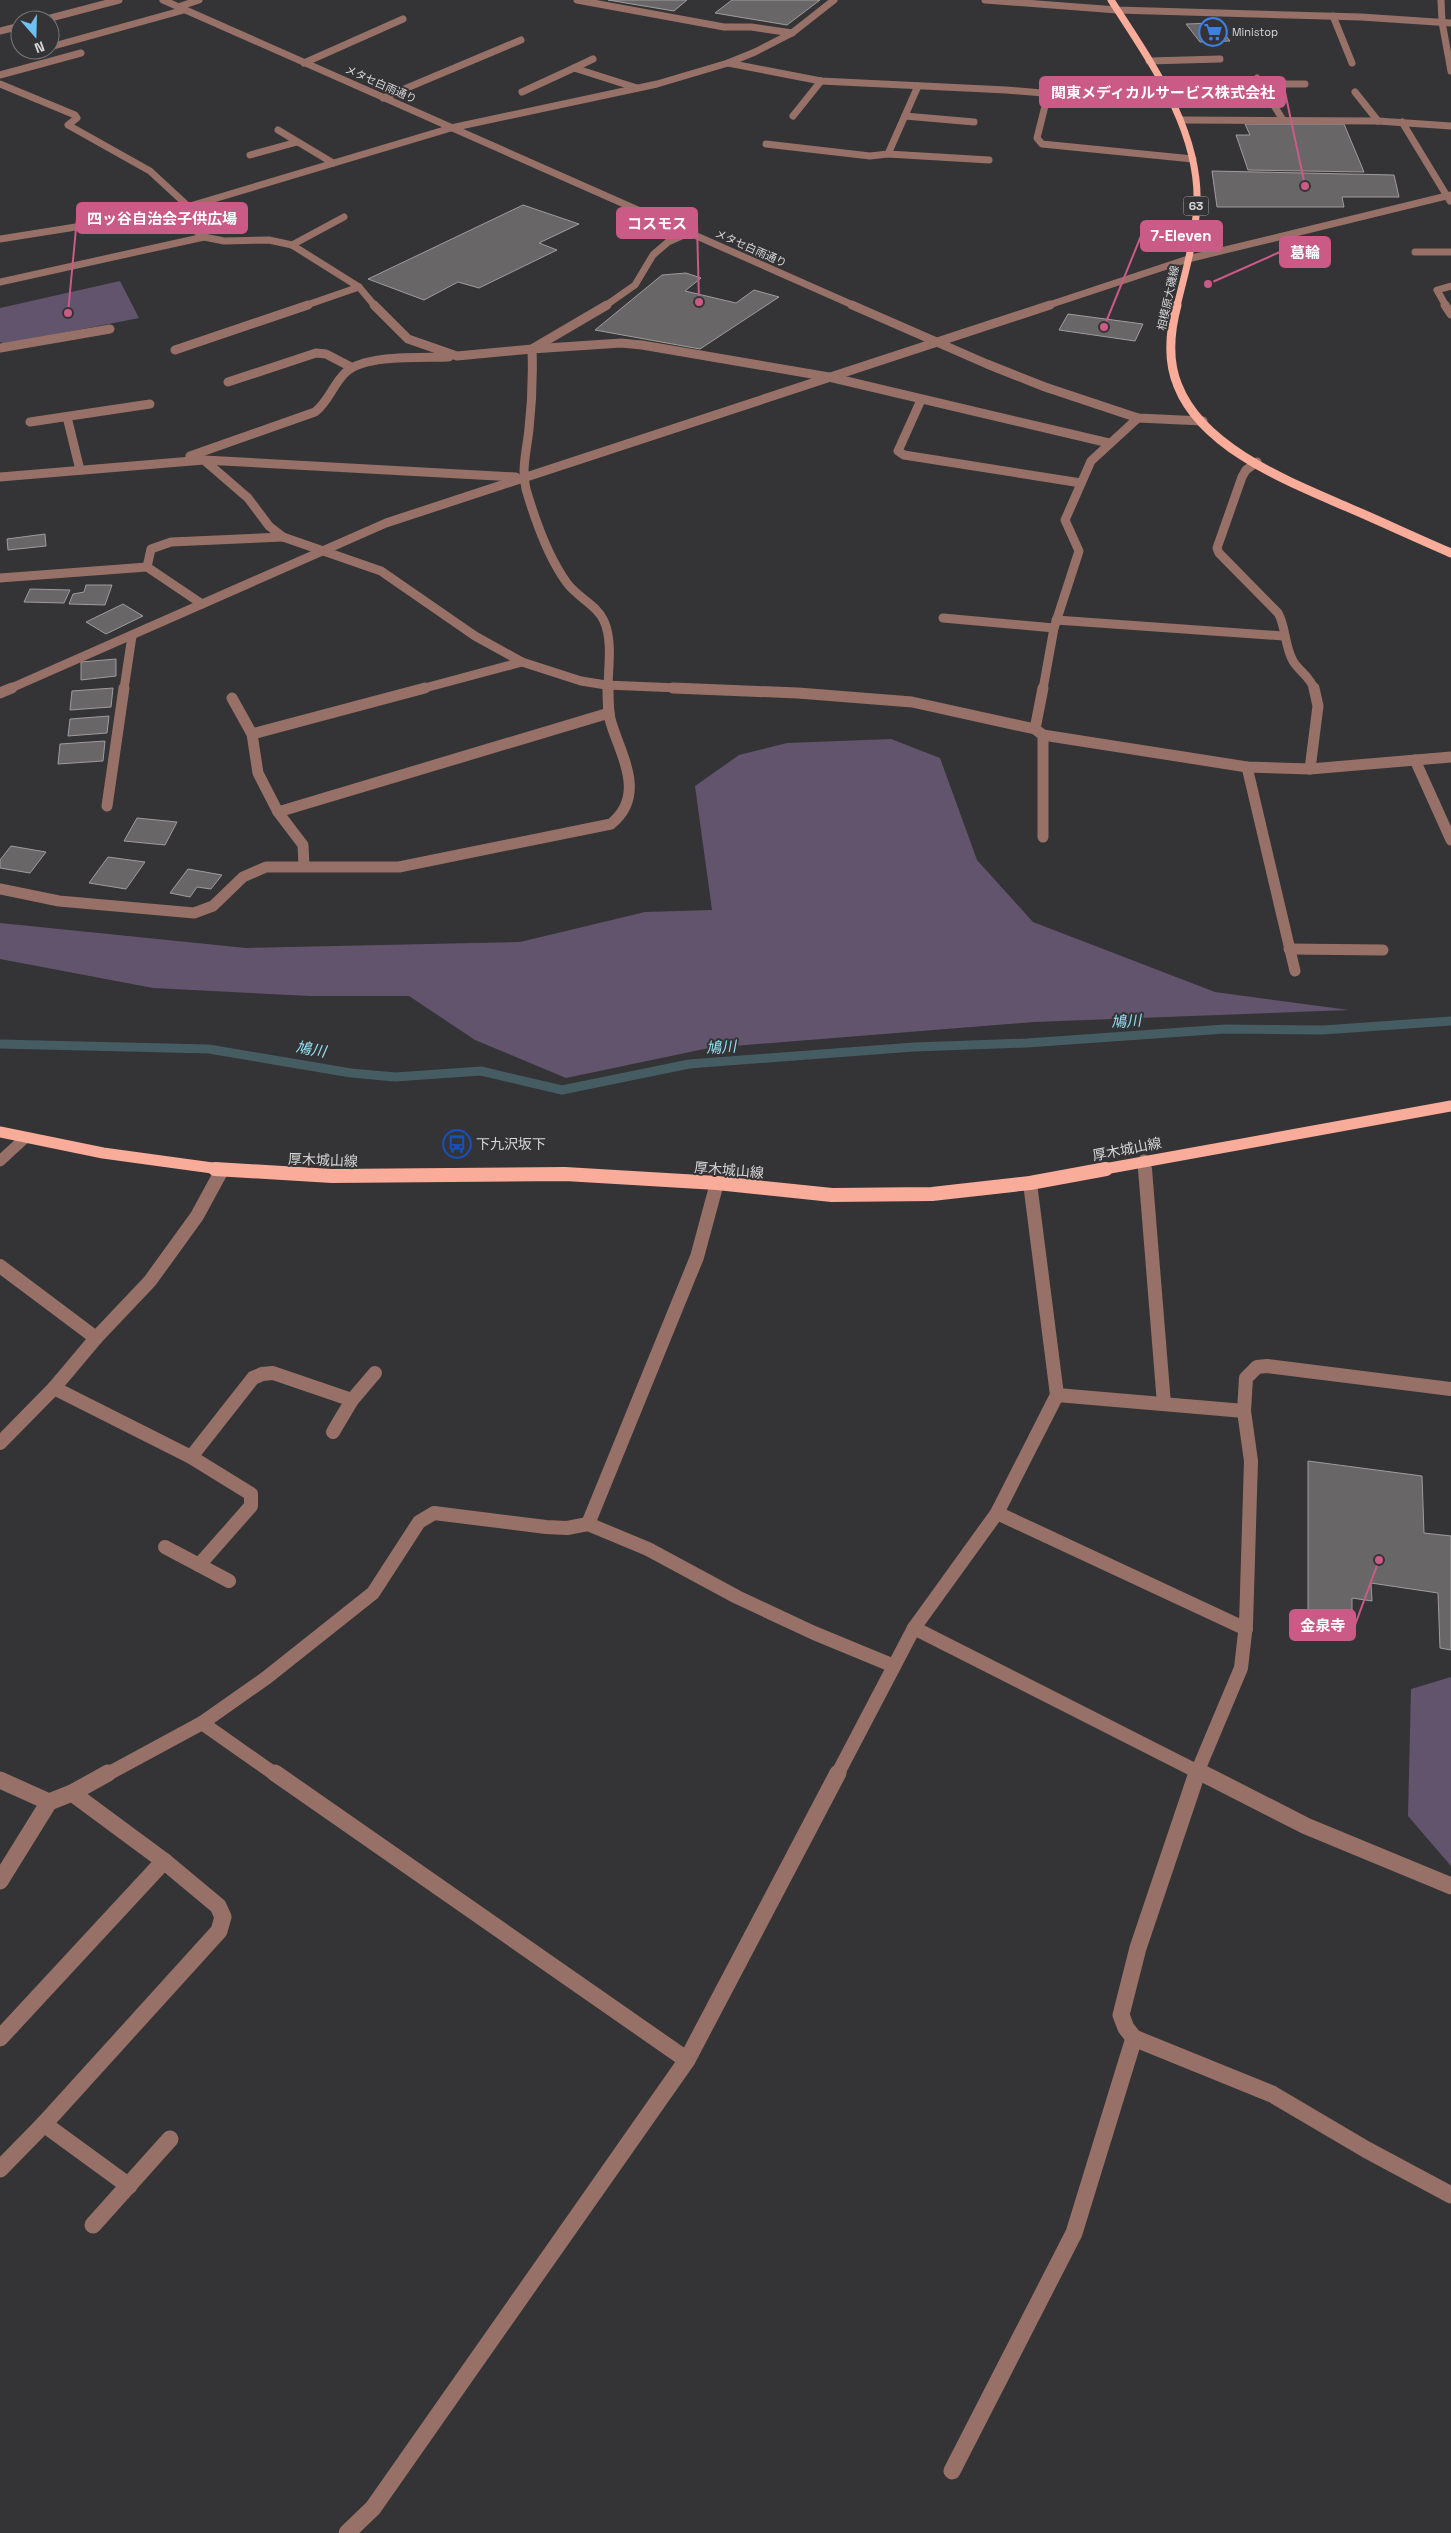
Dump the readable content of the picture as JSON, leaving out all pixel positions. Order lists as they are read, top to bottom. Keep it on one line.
{"streets":{"main road":["63","相模原大磯線","厚木城山線"],"street":["メタセ白雨通り"]},"crossings":[["メタセ白雨通り","相模原大磯線"]],"water":["鳩川"],"places":{"supermarket":["Ministop"],"other":["関東メディカルサービス株式会社","葛輪","コスモス","四ッ谷自治会子供広場","7-Eleven","金泉寺"],"bus stop":["下九沢坂下"]},"north":"bottom"}
